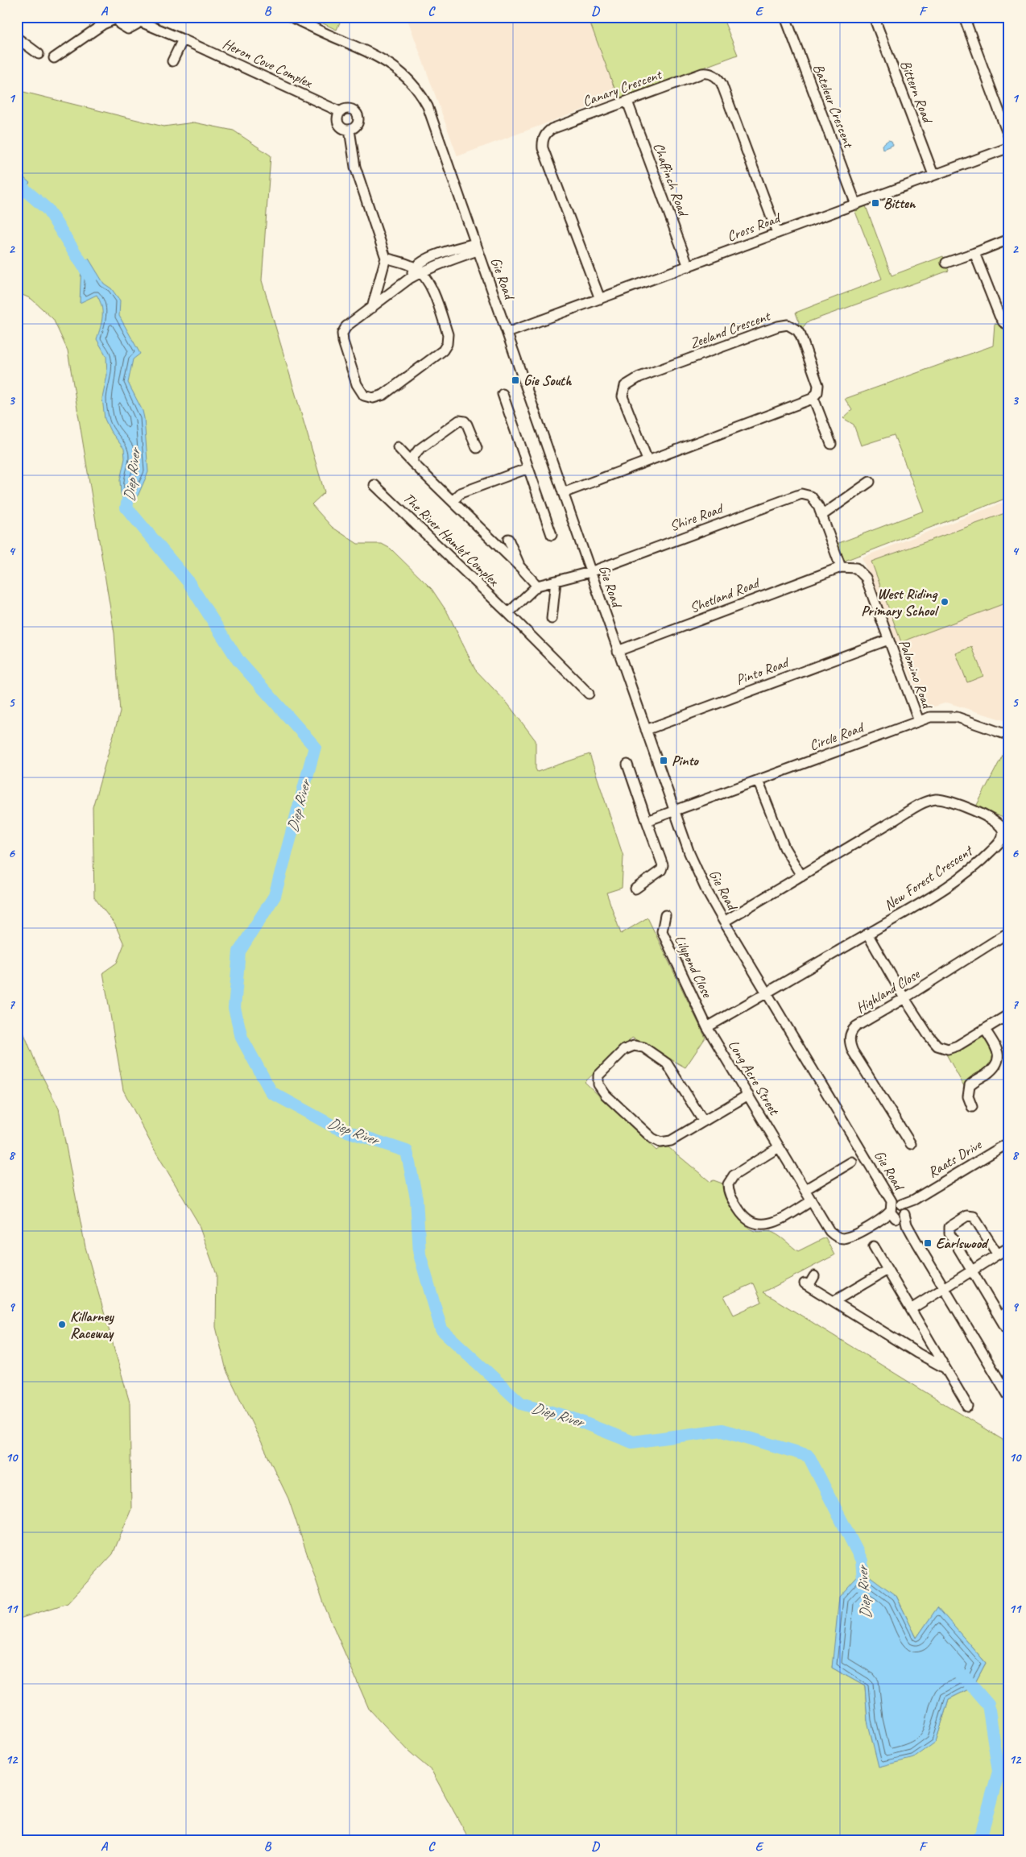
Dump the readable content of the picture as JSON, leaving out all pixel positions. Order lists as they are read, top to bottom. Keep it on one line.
{"streets":{"street":["Heron Cove Complex","Canary Crescent","Bittern Road","Bateleur Crescent","Chaffinch Road","Cross Road","Gie Road","Zeeland Crescent","Shire Road","The River Hamlet Complex","Shetland Road","Pinto Road","Palomino Road","Circle Road","New Forest Crescent","Lilypond Close","Highland Close","Long Acre Street","Raats Drive"]},"crossings":[["Canary Crescent","Chaffinch Road"],["Canary Crescent","Cross Road"],["Bittern Road","Cross Road"],["Bateleur Crescent","Cross Road"],["Chaffinch Road","Cross Road"],["Cross Road","Gie Road"],["Gie Road","Shire Road"],["Gie Road","Shetland Road"],["Gie Road","Pinto Road"],["Gie Road","Circle Road"],["Gie Road","New Forest Crescent"],["Gie Road","Long Acre Street"],["Gie Road","Raats Drive"],["Shetland Road","Palomino Road"],["Pinto Road","Palomino Road"],["Palomino Road","Circle Road"],["Lilypond Close","Long Acre Street"],["Long Acre Street","Raats Drive"]],"water":["Diep River"],"places":{"transit":["Bitten","Gie South","Pinto","Earlswood"],"other":["West Riding Primary School","Killarney Raceway"]},"grid":{"columns":["A","B","C","D","E","F"],"rows":["1","2","3","4","5","6","7","8","9","10","11","12"]}}
